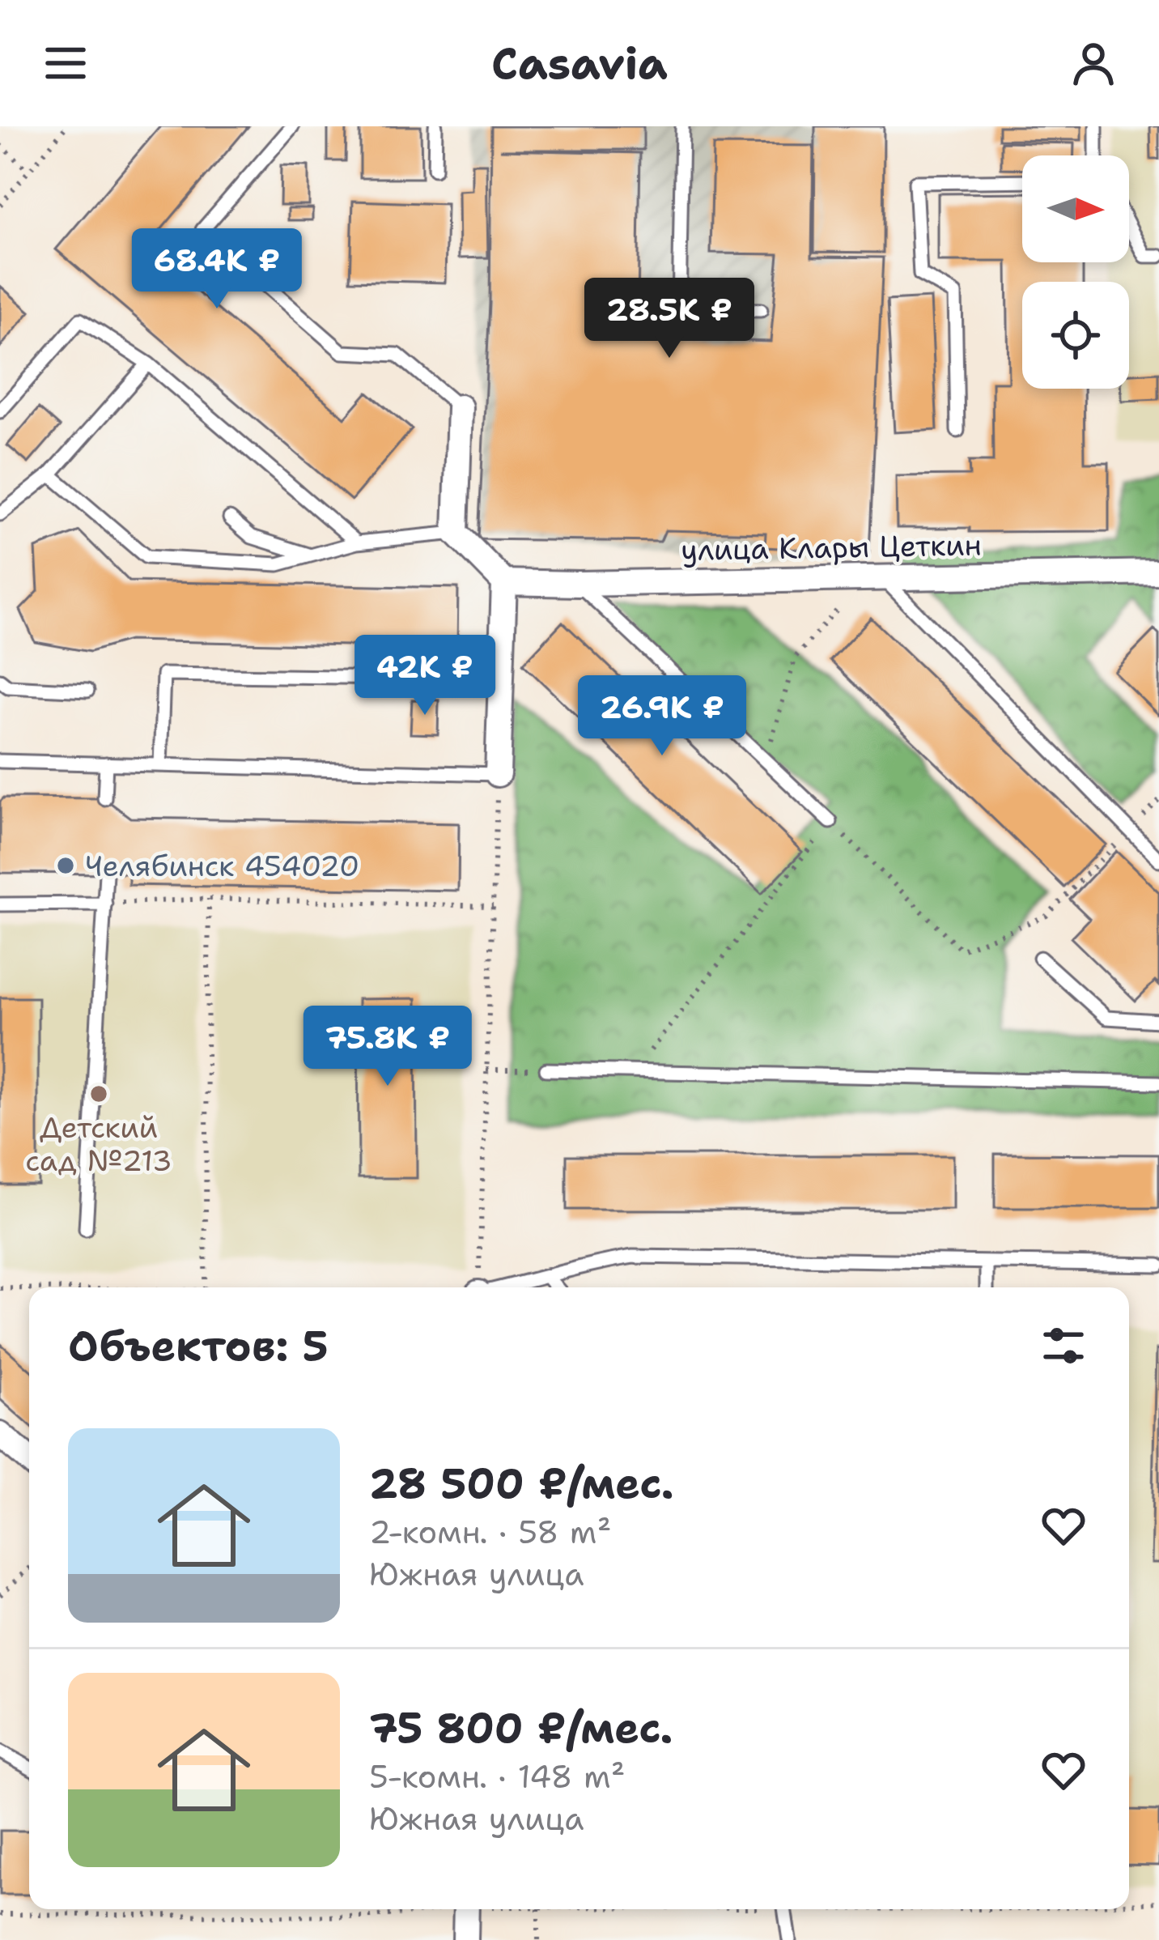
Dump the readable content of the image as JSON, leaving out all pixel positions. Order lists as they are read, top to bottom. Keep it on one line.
{"streets":{"street":["улица Клары Цеткин"]},"places":["Челябинск 454020","Детский сад №213"],"north":"right","page":{"header":"Casavia","price":["68.4K ₽","28.5K ₽","42K ₽","26.9K ₽","75.8K ₽"],"heading":"Объектов: 5","list":[{"name":"28 500 ₽/мес.","note":"2-комн. · 58 m² · Южная улица"},{"name":"75 800 ₽/мес.","note":"5-комн. · 148 m² · Южная улица"}]}}
